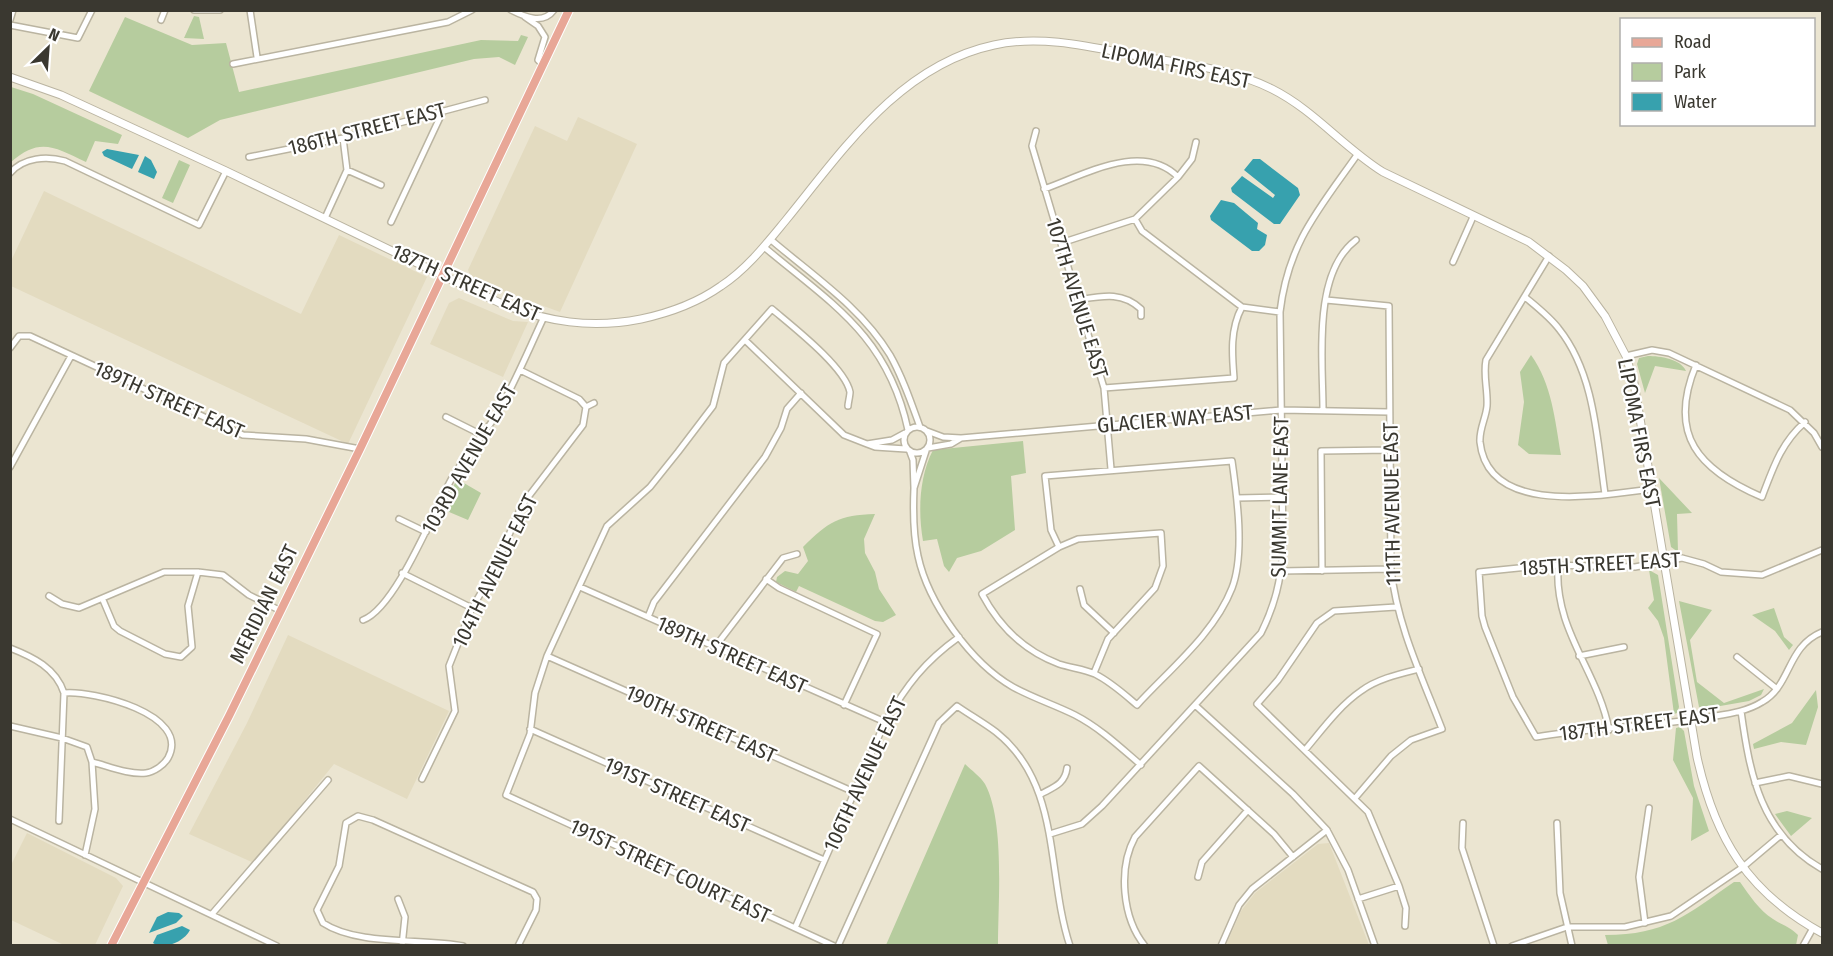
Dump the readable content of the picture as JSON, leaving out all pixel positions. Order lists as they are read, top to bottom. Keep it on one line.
{"streets":{"main road":["MERIDIAN EAST"],"street":["LIPOMA FIRS EAST","186TH STREET EAST","187TH STREET EAST","107TH AVENUE EAST","189TH STREET EAST","GLACIER WAY EAST","103RD AVENUE EAST","SUMMIT LANE EAST","111TH AVENUE EAST","185TH STREET EAST","104TH AVENUE EAST","190TH STREET EAST","106TH AVENUE EAST","191ST STREET EAST","191ST STREET COURT EAST"]},"crossings":[["LIPOMA FIRS EAST","187TH STREET EAST"],["LIPOMA FIRS EAST","SUMMIT LANE EAST"],["LIPOMA FIRS EAST","185TH STREET EAST"],["187TH STREET EAST","103RD AVENUE EAST"],["187TH STREET EAST","185TH STREET EAST"],["187TH STREET EAST","MERIDIAN EAST"],["107TH AVENUE EAST","GLACIER WAY EAST"],["189TH STREET EAST","MERIDIAN EAST"],["189TH STREET EAST","106TH AVENUE EAST"],["GLACIER WAY EAST","SUMMIT LANE EAST"],["GLACIER WAY EAST","111TH AVENUE EAST"],["190TH STREET EAST","106TH AVENUE EAST"],["106TH AVENUE EAST","191ST STREET EAST"],["106TH AVENUE EAST","191ST STREET COURT EAST"],["191ST STREET EAST","191ST STREET COURT EAST"]],"legend":["Road","Park","Water"],"north":"top right"}
